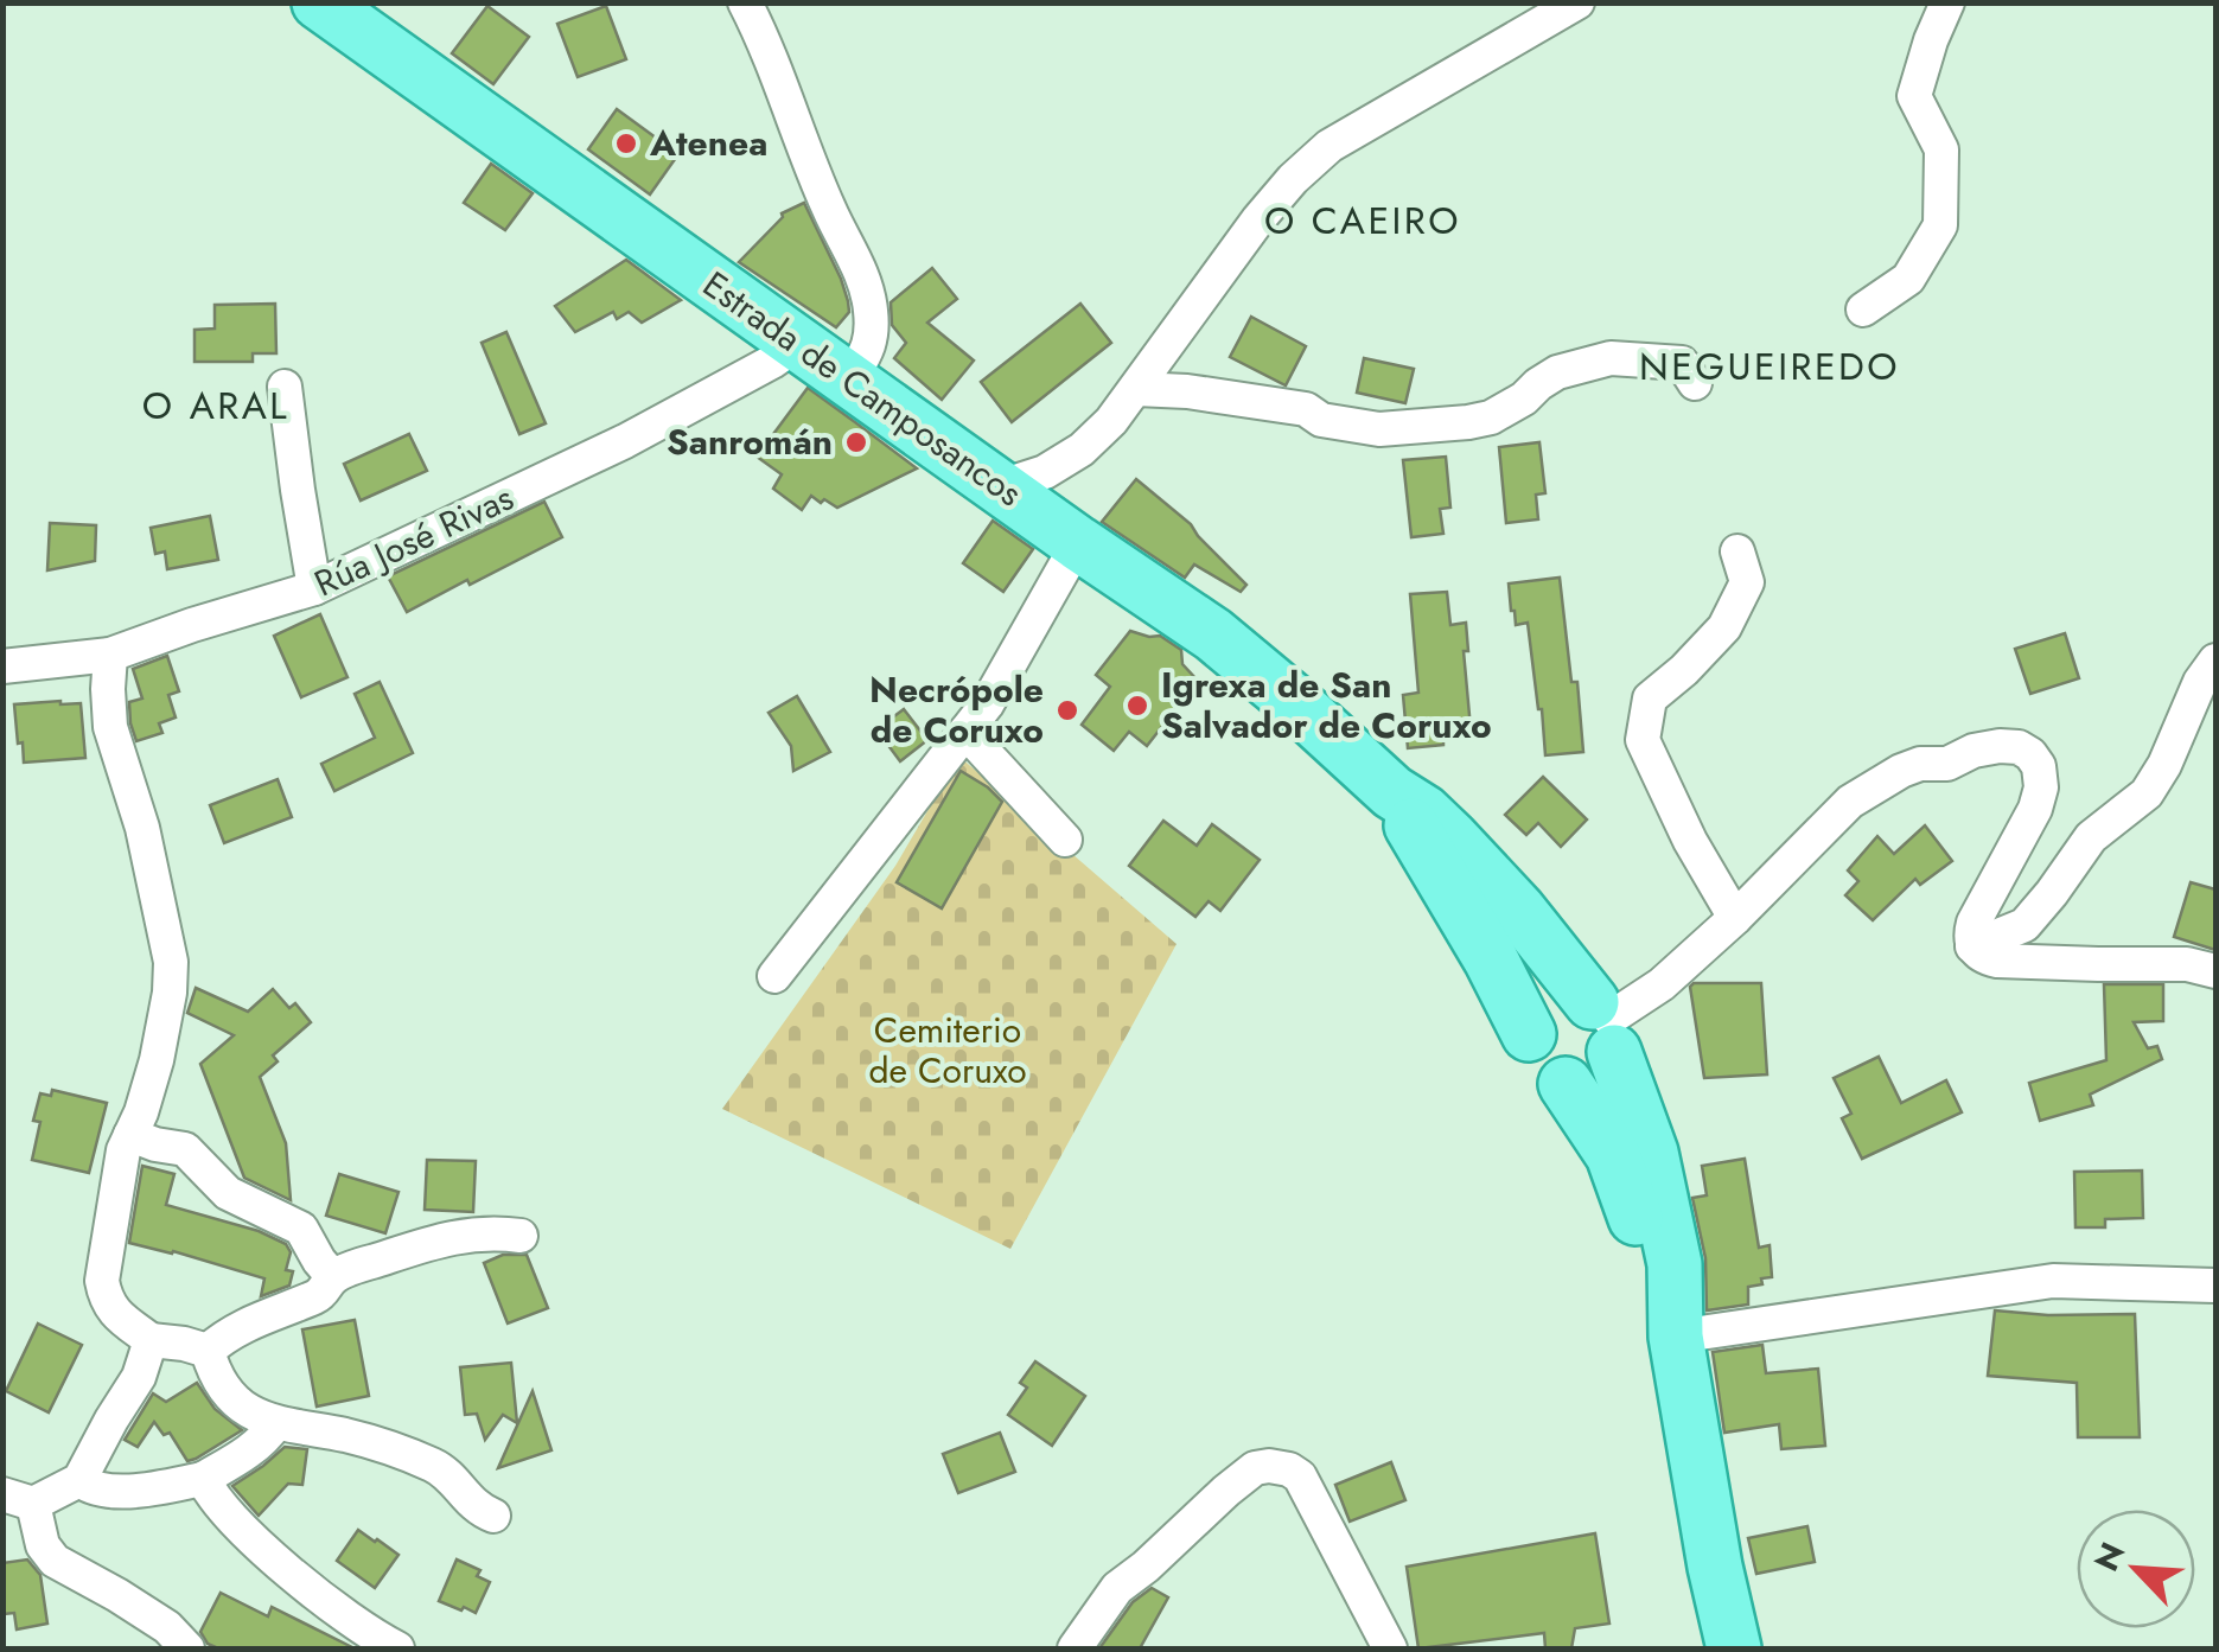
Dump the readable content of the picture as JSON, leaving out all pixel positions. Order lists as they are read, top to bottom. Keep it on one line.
{"streets":{"main road":["Estrada de Camposancos"],"street":["Rúa José Rivas"]},"crossings":[["Estrada de Camposancos","Rúa José Rivas"]],"districts":["O CAEIRO","NEGUEIREDO","O ARAL"],"parks":["Cemiterio de Coruxo"],"places":["Atenea","Sanromán","Igrexa de San Salvador de Coruxo","Necrópole de Coruxo"],"north":"top left"}
